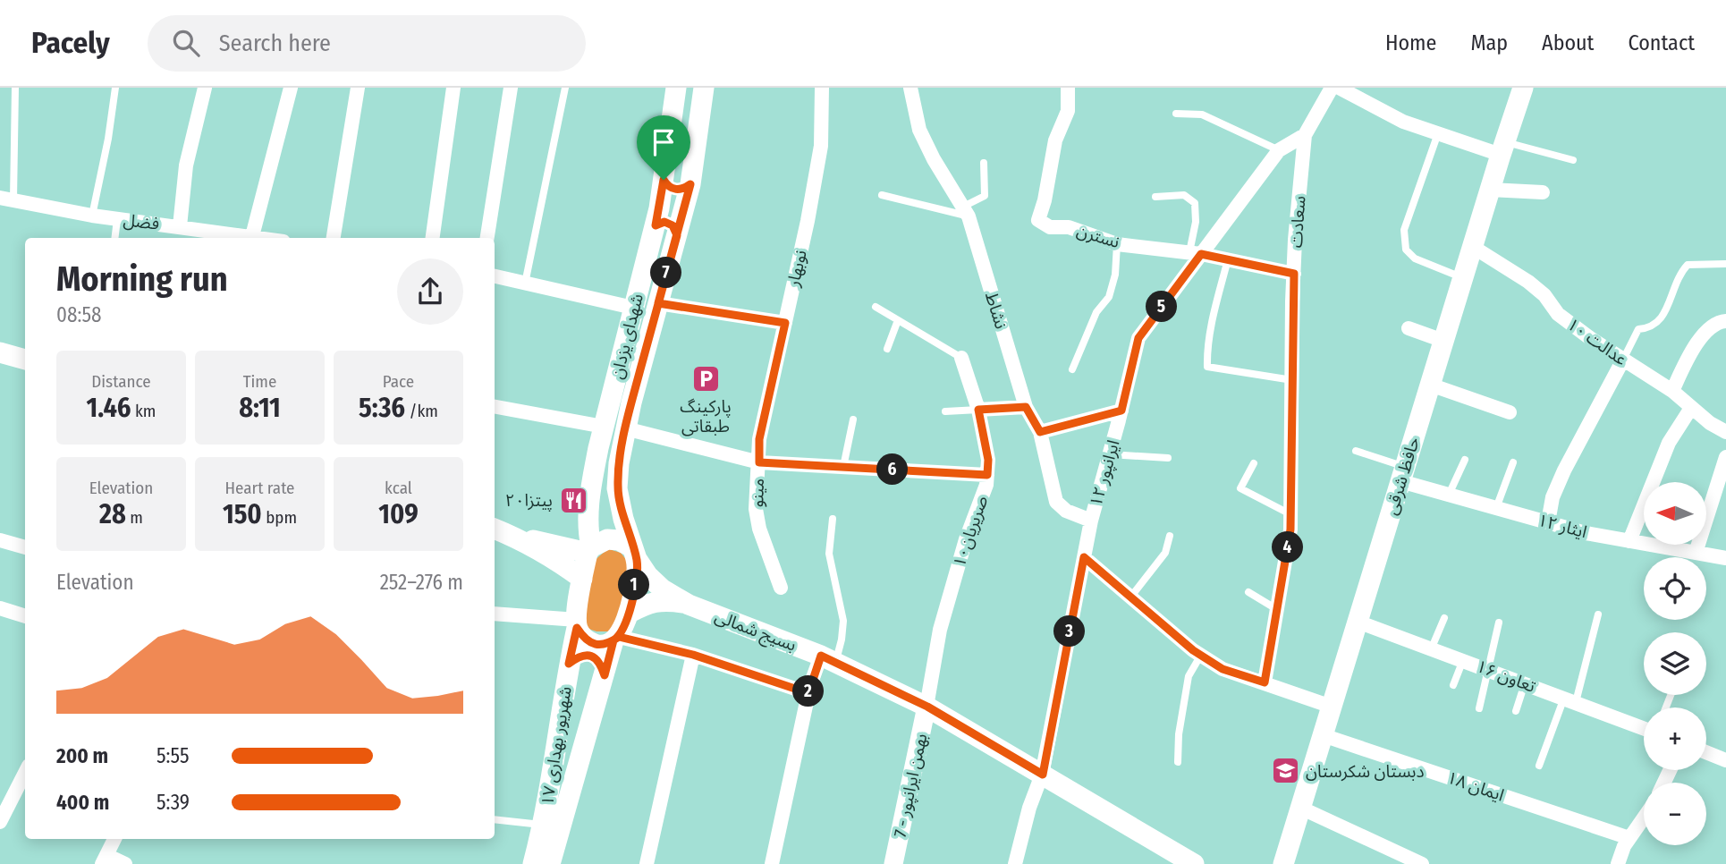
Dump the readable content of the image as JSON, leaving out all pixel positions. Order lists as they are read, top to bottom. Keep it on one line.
{"streets":{"main road":["شهدای یزدان","حافظ شرقی","بسیج شمالی","۱۷ شهریور بهداری"],"street":["فضل","سعادت","نسترن","نوبهار","نشاط","عدالت ۱۰","ایرانپور ۱۲","مینو","ایثار ۱۲","صریریان۱۰","تعاون ۱۶","بهمن ایرانپور - 7","ایمان ۱۸"]},"crossings":[["سعادت","نسترن"],["سعادت","ایرانپور ۱۲"],["نسترن","ایرانپور ۱۲"],["نوبهار","مینو"],["نشاط","ایرانپور ۱۲"],["شهدای یزدان","بسیج شمالی"],["شهدای یزدان","۱۷ شهریور بهداری"],["عدالت ۱۰","حافظ شرقی"],["ایرانپور ۱۲","بسیج شمالی"],["حافظ شرقی","ایثار ۱۲"],["حافظ شرقی","تعاون ۱۶"],["حافظ شرقی","ایمان ۱۸"],["صریریان۱۰","بسیج شمالی"],["صریریان۱۰","بهمن ایرانپور - 7"],["بسیج شمالی","بهمن ایرانپور - 7"]],"places":{"parking":["پارکینگ طبقاتی"],"restaurant":["پیتزا۲۰"],"school or university":["دبستان شکرستان"]},"north":"left","page":{"header":"Pacely","search":"Search here","nav":["Home","Map","About","Contact"],"heading":["Morning run","08:58"],"pins":["7","5","6","4","1","3","2"],"stats":[["Distance","1.46 km"],["Time","8:11"],["Pace","5:36 /km"],["Elevation","28 m"],["Heart rate","150 bpm"],["kcal","109"]],"map_buttons":["+","−"],"chart":["Elevation","252–276 m"],"list":[{"name":"200 m","note":"5:55"},{"name":"400 m","note":"5:39"}]}}
